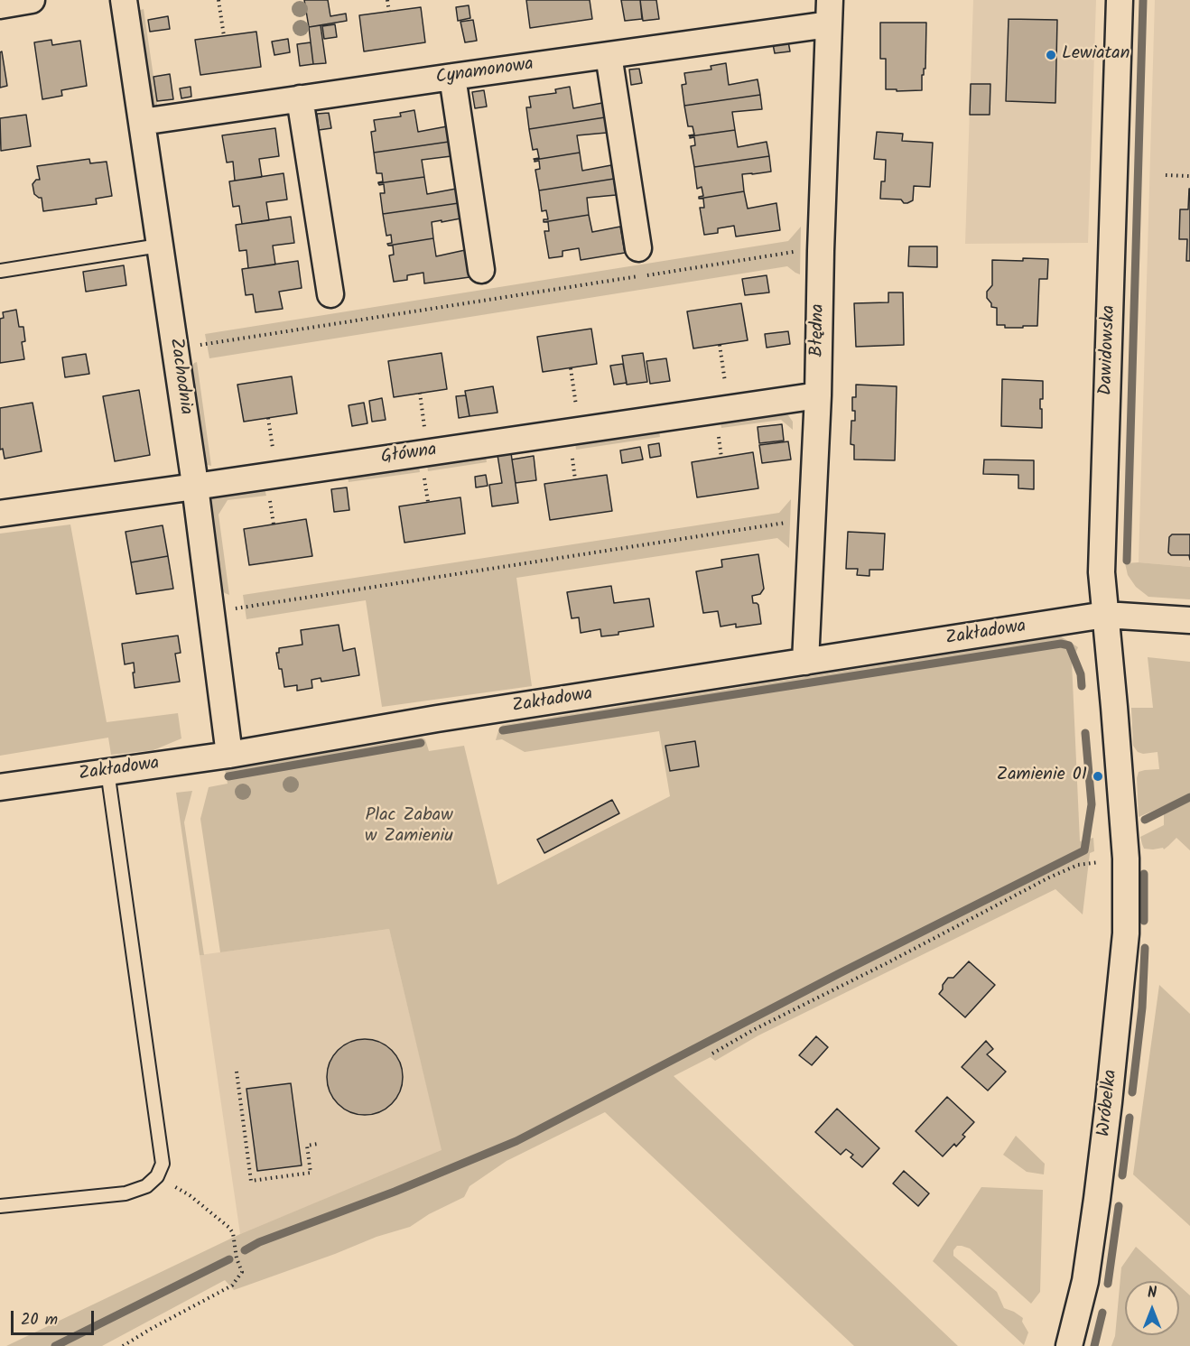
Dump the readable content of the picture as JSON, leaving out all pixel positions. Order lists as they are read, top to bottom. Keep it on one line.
{"streets":{"street":["Cynamonowa","Błędna","Dawidowska","Zachodnia","Główna","Zakładowa","Wróbelka"]},"crossings":[["Cynamonowa","Błędna"],["Cynamonowa","Zachodnia"],["Błędna","Główna"],["Błędna","Zakładowa"],["Dawidowska","Zakładowa"],["Dawidowska","Wróbelka"],["Zachodnia","Główna"],["Zachodnia","Zakładowa"]],"parks":["Plac Zabaw w Zamieniu"],"places":["Lewiatan","Zamienie 01"],"scale_bar":"20 m","north":"top"}
